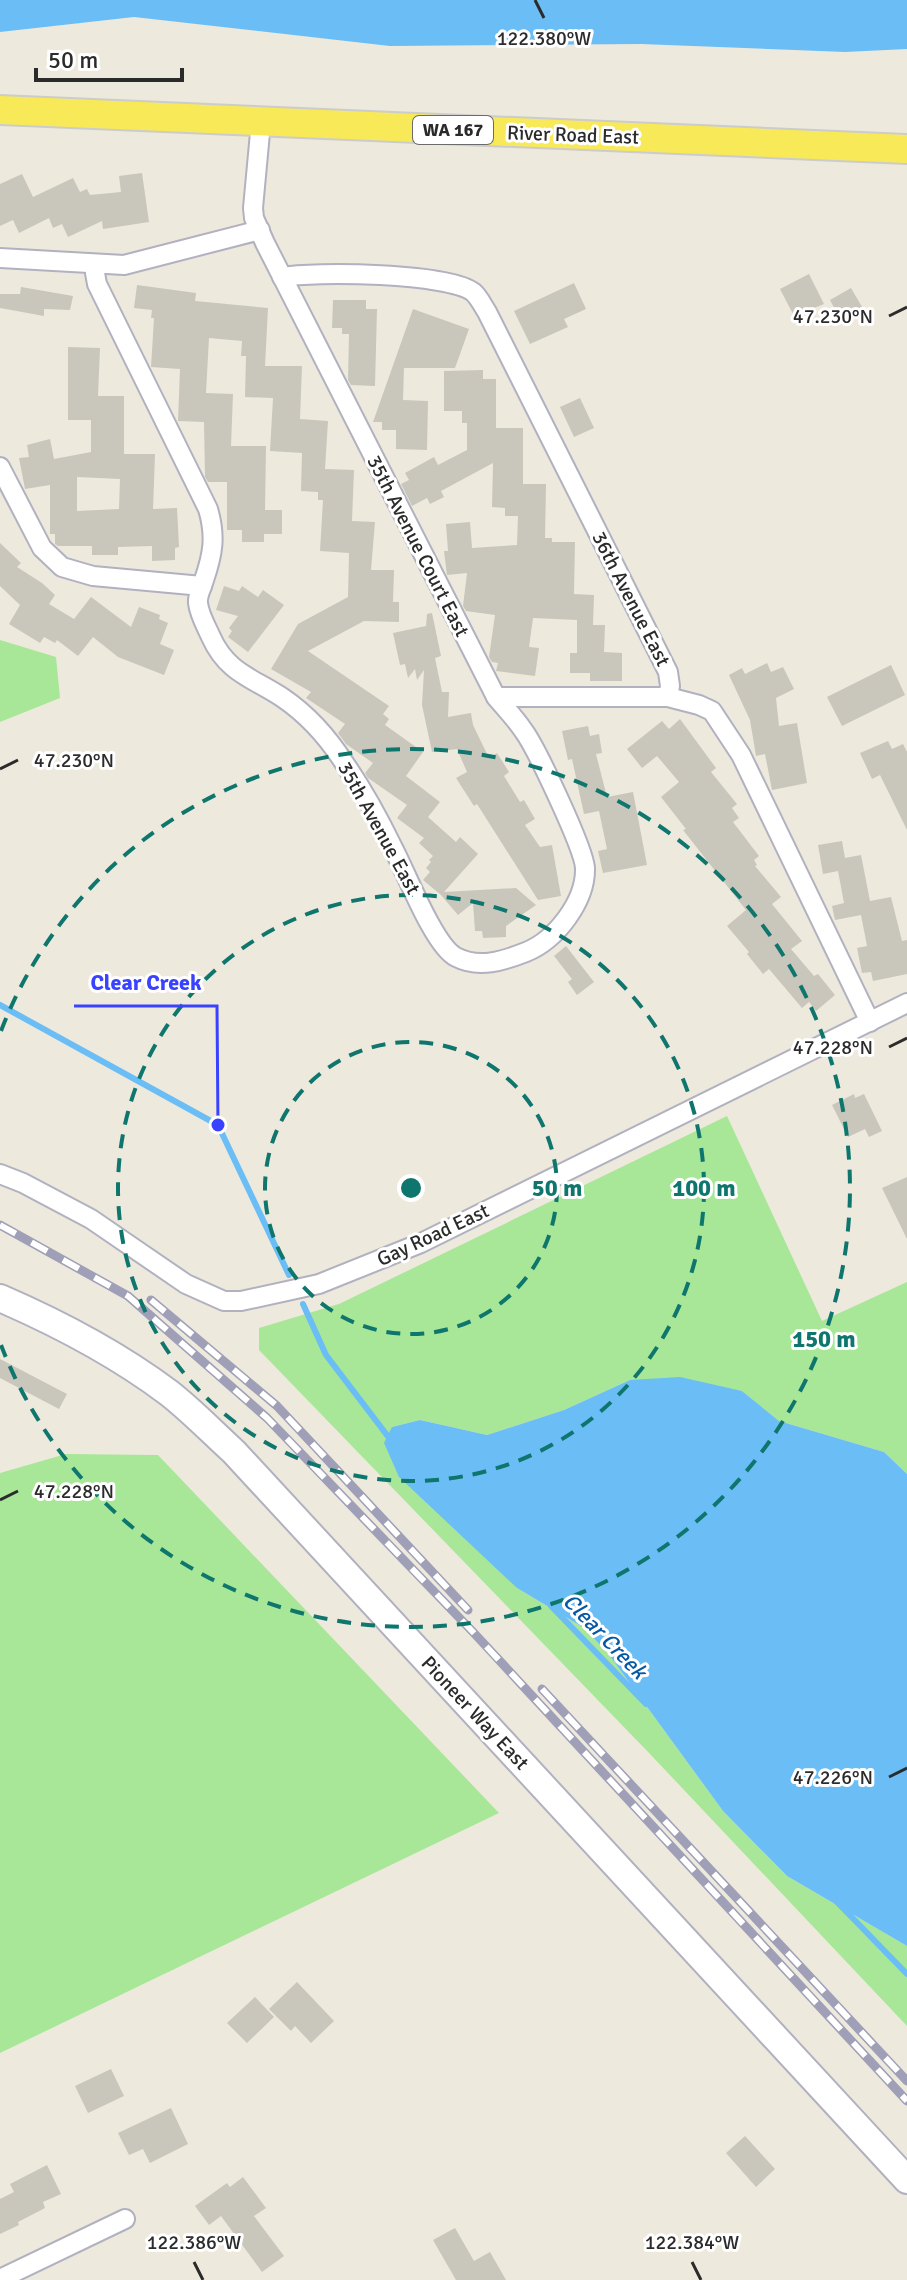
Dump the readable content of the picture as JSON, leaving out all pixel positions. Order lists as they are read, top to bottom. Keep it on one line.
{"streets":{"main road":["WA 167","River Road East","Pioneer Way East"],"street":["35th Avenue Court East","36th Avenue East","35th Avenue East","Gay Road East"]},"crossings":[["River Road East","35th Avenue Court East"],["35th Avenue Court East","36th Avenue East"],["35th Avenue Court East","35th Avenue East"]],"water":["Clear Creek"],"places":["Clear Creek"],"scale_bar":"50 m","coordinates":["122.380°W","47.230°N","47.228°N","47.226°N","122.386°W","122.384°W"],"rings":["50 m","100 m","150 m"]}
